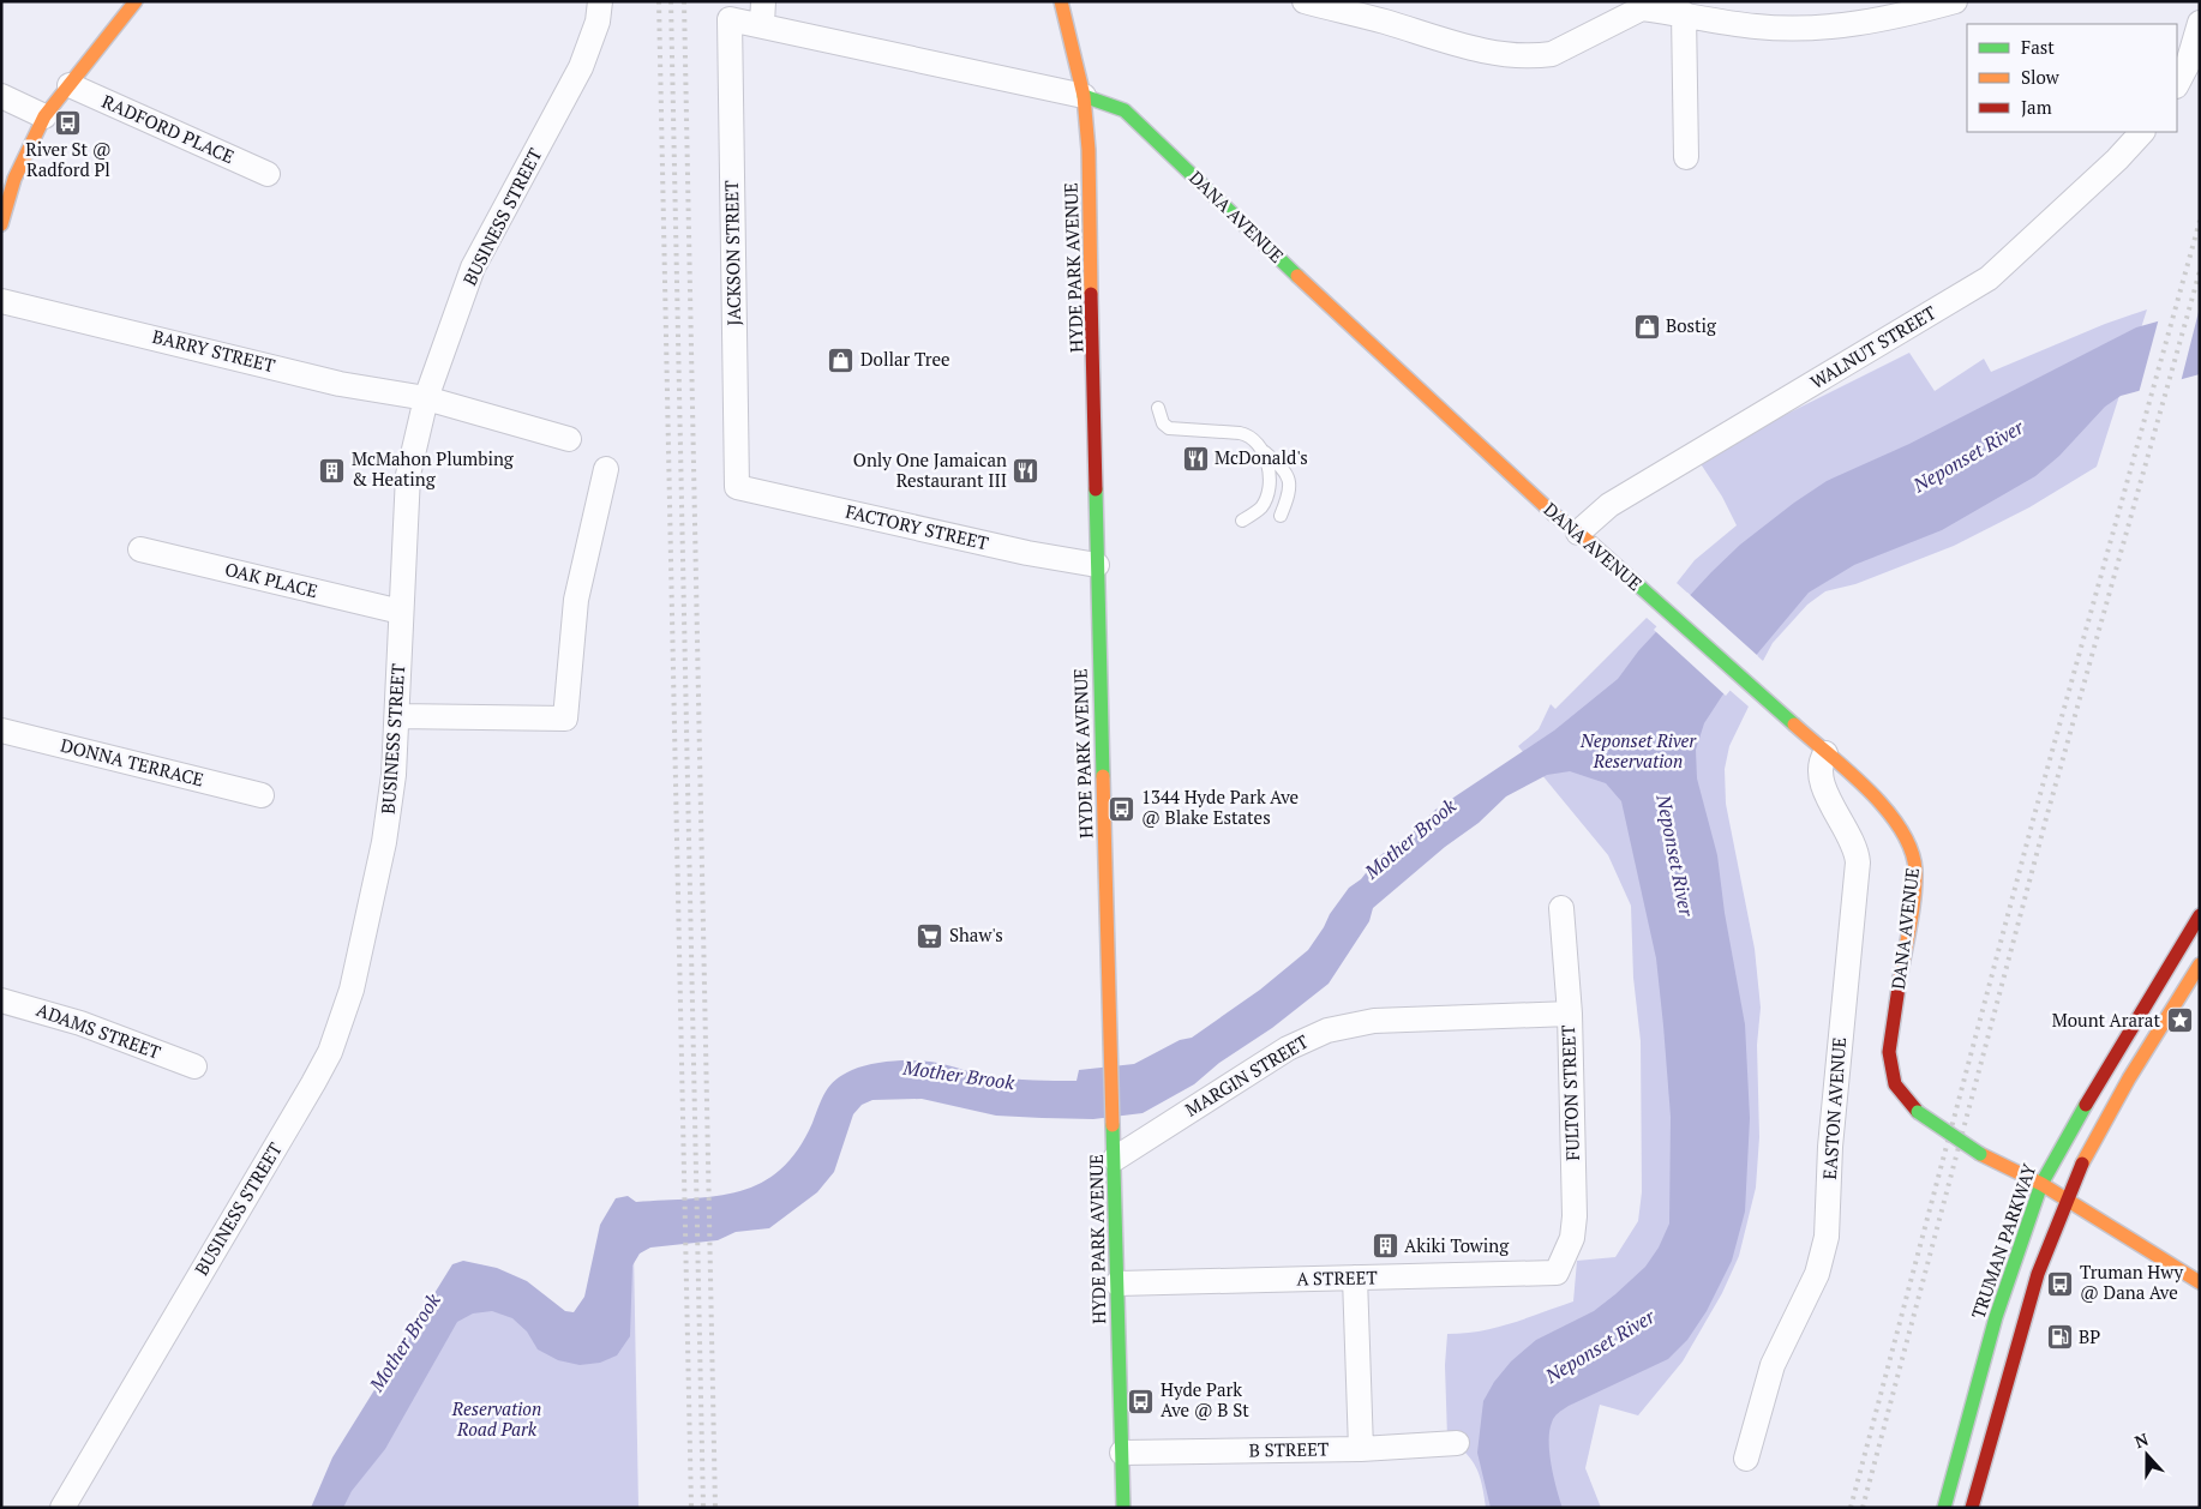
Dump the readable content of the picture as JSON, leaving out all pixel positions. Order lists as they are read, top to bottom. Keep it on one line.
{"streets":{"main road":["DANA AVENUE","HYDE PARK AVENUE","TRUMAN PARKWAY"],"street":["RADFORD PLACE","BUSINESS STREET","JACKSON STREET","WALNUT STREET","BARRY STREET","FACTORY STREET","OAK PLACE","DONNA TERRACE","ADAMS STREET","MARGIN STREET","FULTON STREET","EASTON AVENUE","A STREET","B STREET"]},"crossings":[["BUSINESS STREET","BARRY STREET"],["BUSINESS STREET","OAK PLACE"],["DANA AVENUE","JACKSON STREET"],["DANA AVENUE","HYDE PARK AVENUE"],["DANA AVENUE","WALNUT STREET"],["DANA AVENUE","EASTON AVENUE"],["DANA AVENUE","TRUMAN PARKWAY"],["JACKSON STREET","FACTORY STREET"],["HYDE PARK AVENUE","FACTORY STREET"],["HYDE PARK AVENUE","MARGIN STREET"],["HYDE PARK AVENUE","A STREET"],["HYDE PARK AVENUE","B STREET"],["MARGIN STREET","FULTON STREET"],["FULTON STREET","A STREET"]],"water":["Neponset River","Mother Brook"],"parks":["Neponset River Reservation","Reservation Road Park"],"places":{"bus stop":["River St @ Radford Pl","1344 Hyde Park Ave @ Blake Estates","Truman Hwy @ Dana Ave","Hyde Park Ave @ B St"],"shop":["Bostig","Dollar Tree"],"restaurant":["McDonald's","Only One Jamaican Restaurant III"],"building":["McMahon Plumbing & Heating","Akiki Towing"],"supermarket":["Shaw's"],"place":["Mount Ararat"],"fuel station":["BP"]},"legend":["Fast","Slow","Jam"],"north":"top"}
